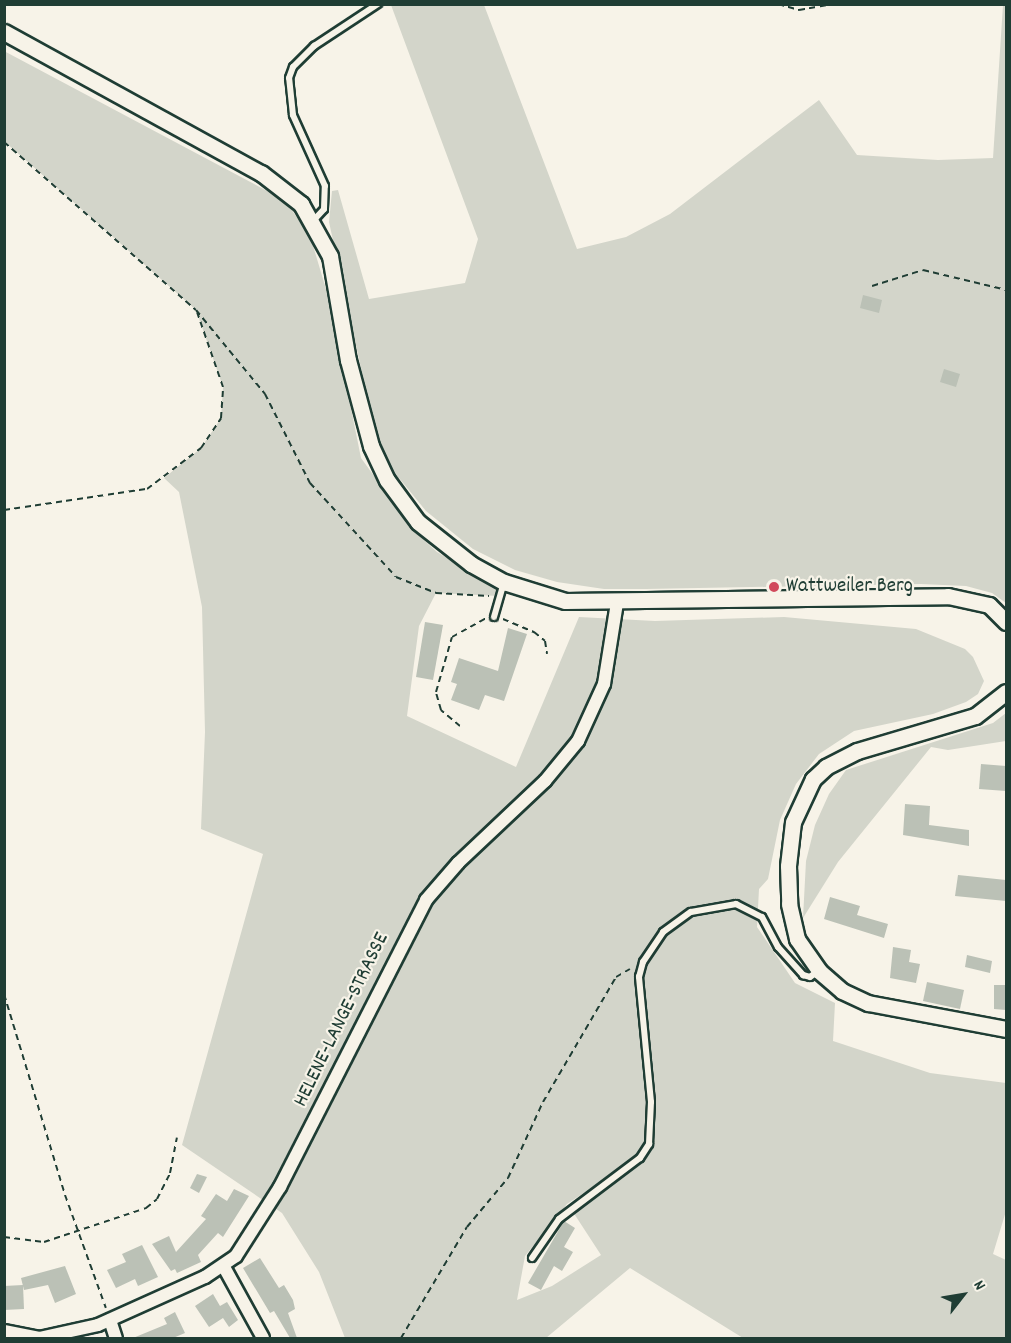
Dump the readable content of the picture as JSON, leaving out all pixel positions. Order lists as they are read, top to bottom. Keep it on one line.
{"streets":{"street":["HELENE-LANGE-STRASSE"]},"places":["Wattweiler Berg"],"north":"top right"}
